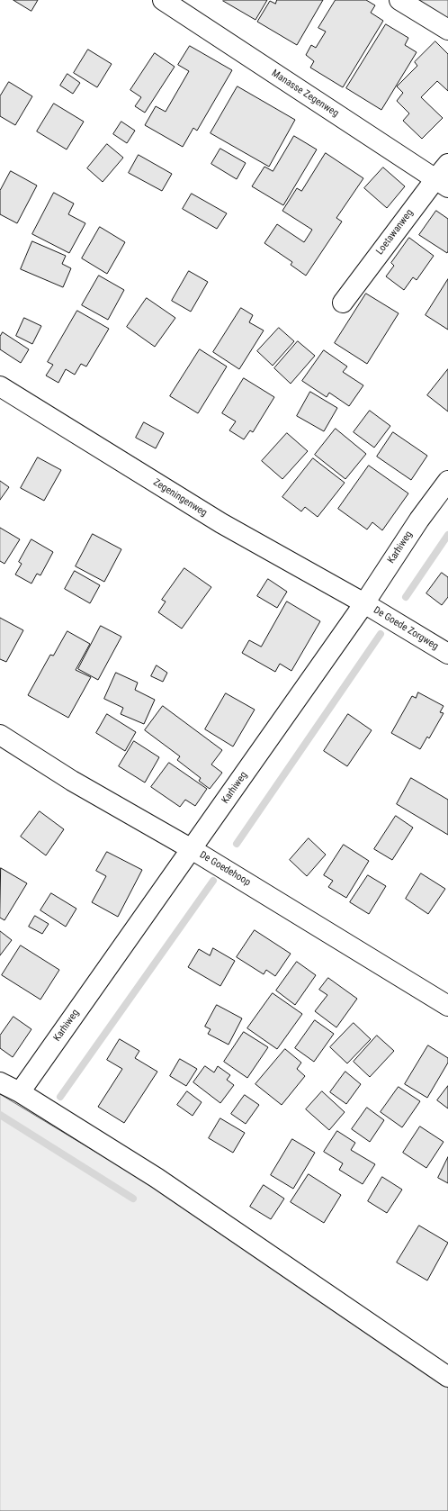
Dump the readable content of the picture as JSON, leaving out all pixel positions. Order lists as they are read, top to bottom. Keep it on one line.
{"streets":{"street":["Manasse Zegenweg","Loetawanweg","Zegeningenweg","Karhiweg","De Goede Zorgweg","De Goedehoop"]},"crossings":[["Manasse Zegenweg","Loetawanweg"],["Zegeningenweg","Karhiweg"],["Zegeningenweg","De Goede Zorgweg"],["Karhiweg","De Goede Zorgweg"],["Karhiweg","De Goedehoop"]]}
